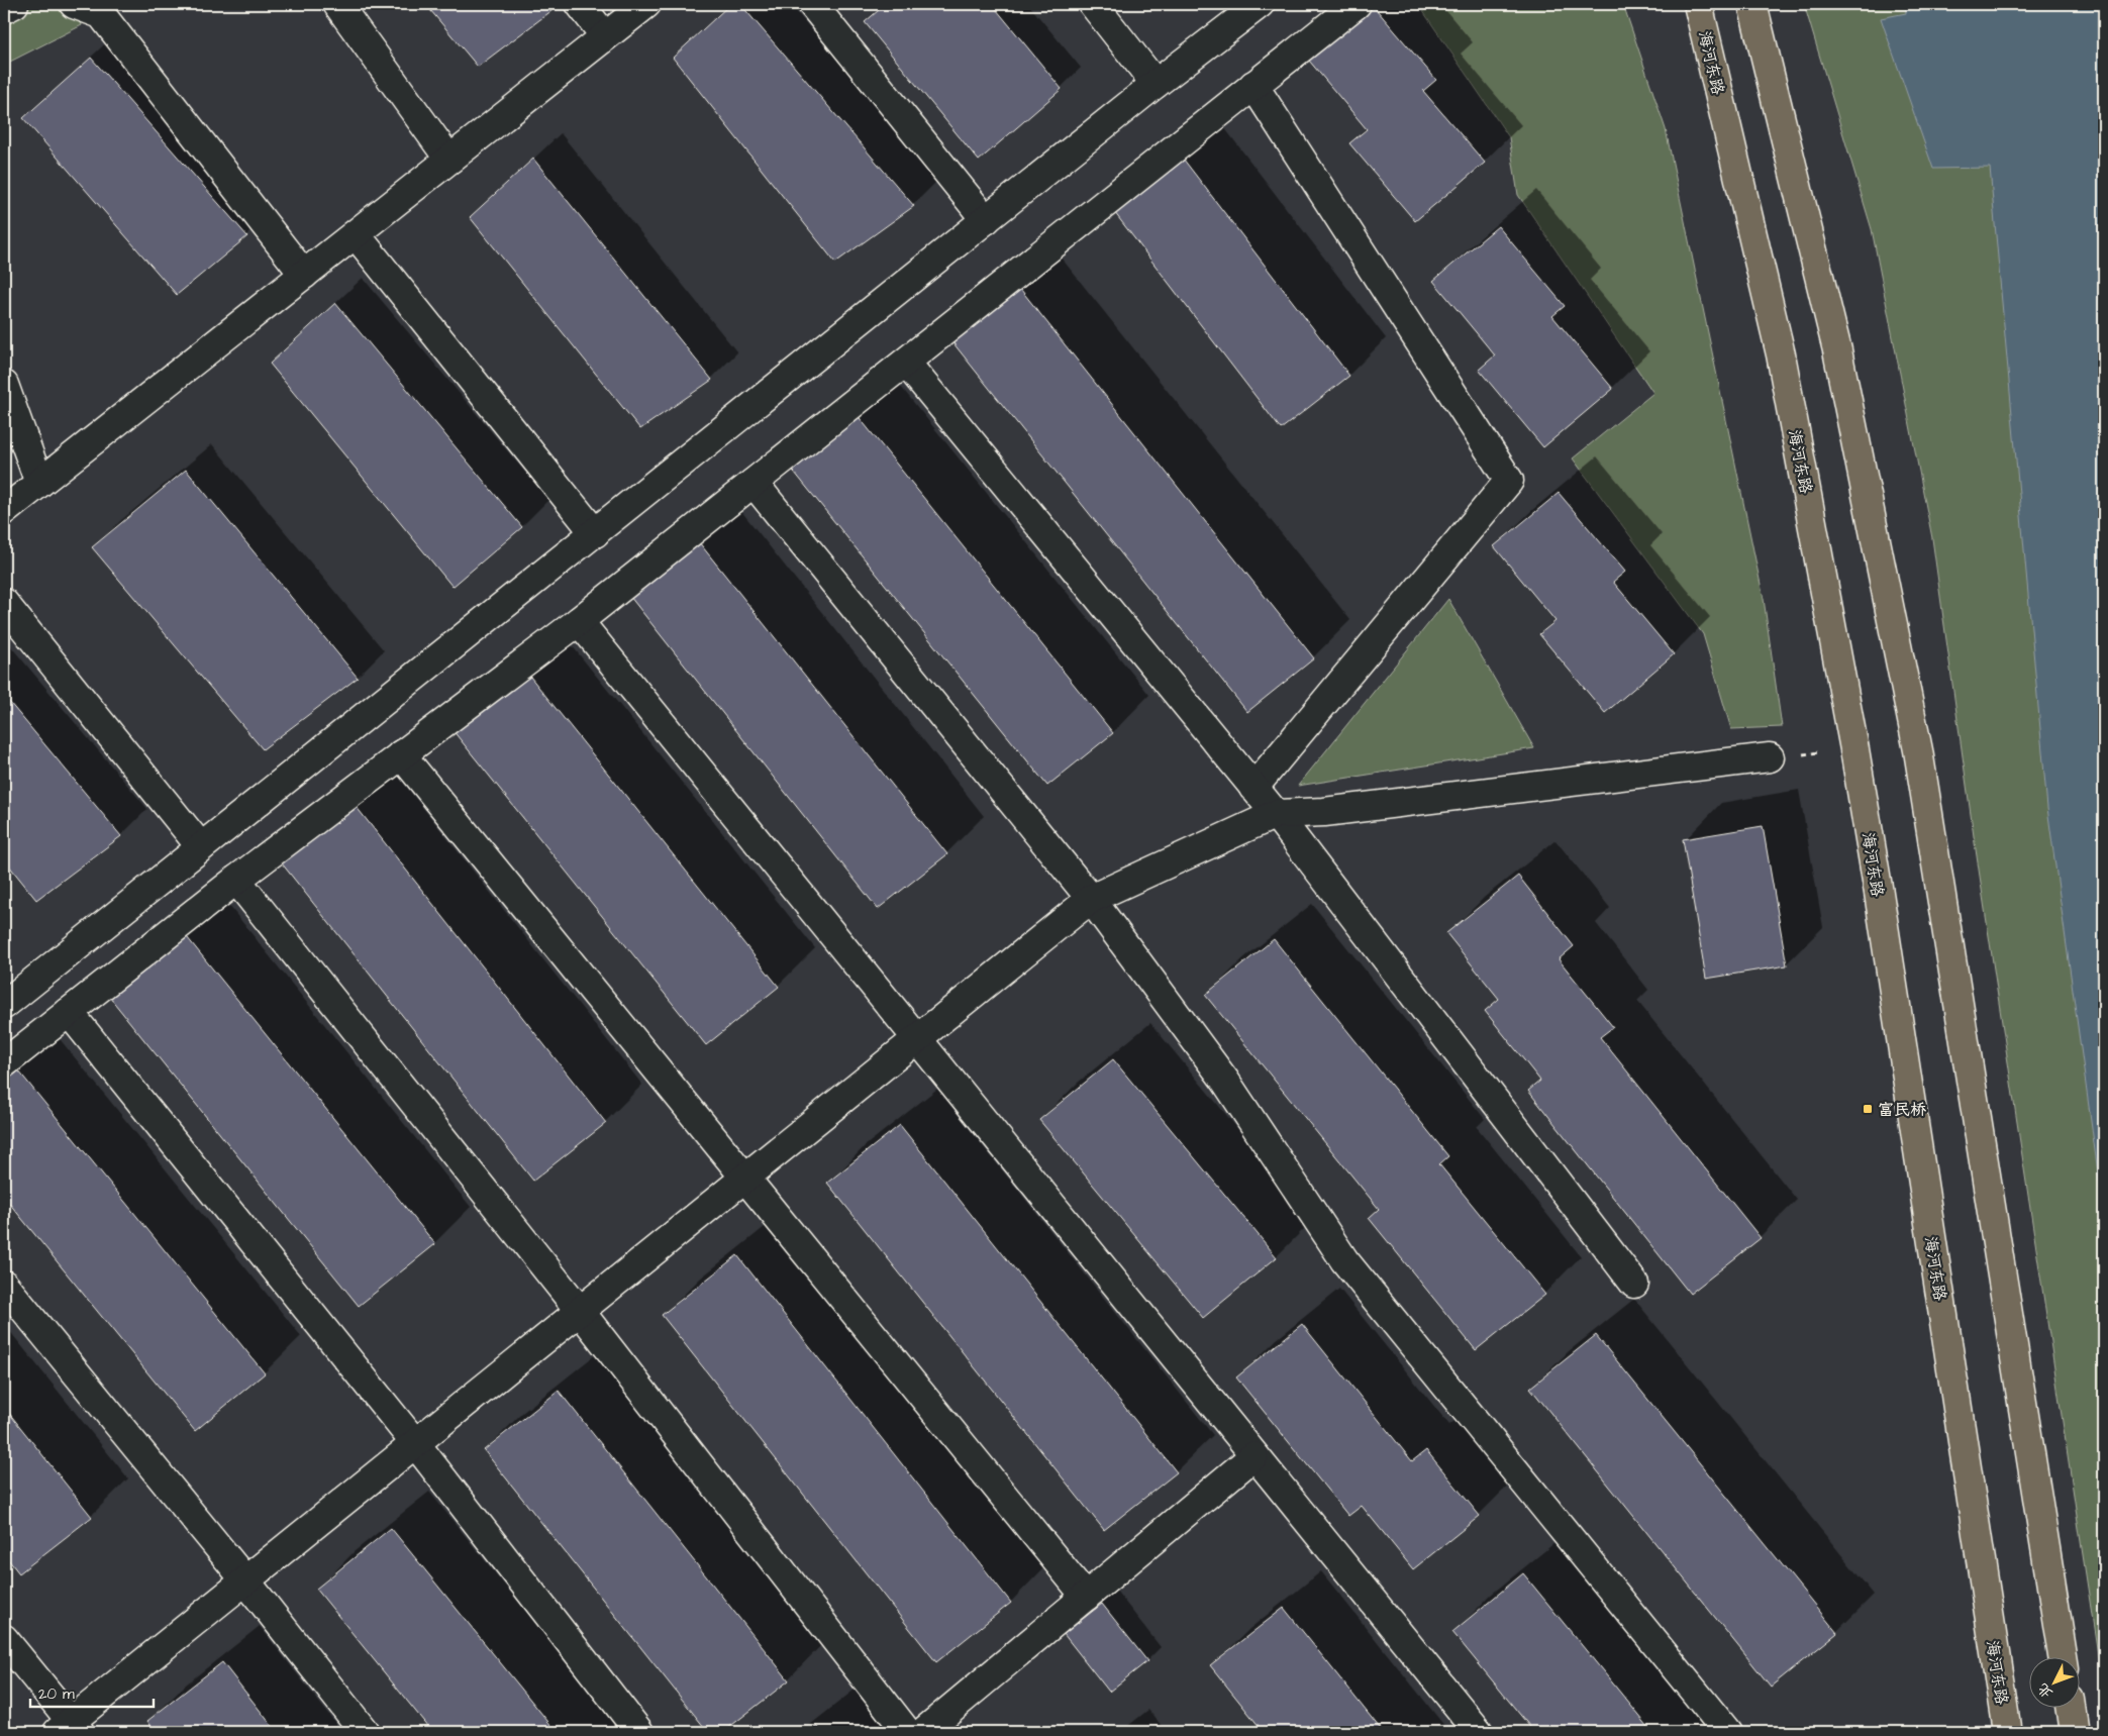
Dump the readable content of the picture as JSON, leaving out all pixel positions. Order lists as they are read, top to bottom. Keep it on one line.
{"streets":{"main road":["海河东路"]},"places":{"transit":["富民桥"]},"scale_bar":"20 m","north":"bottom left"}
